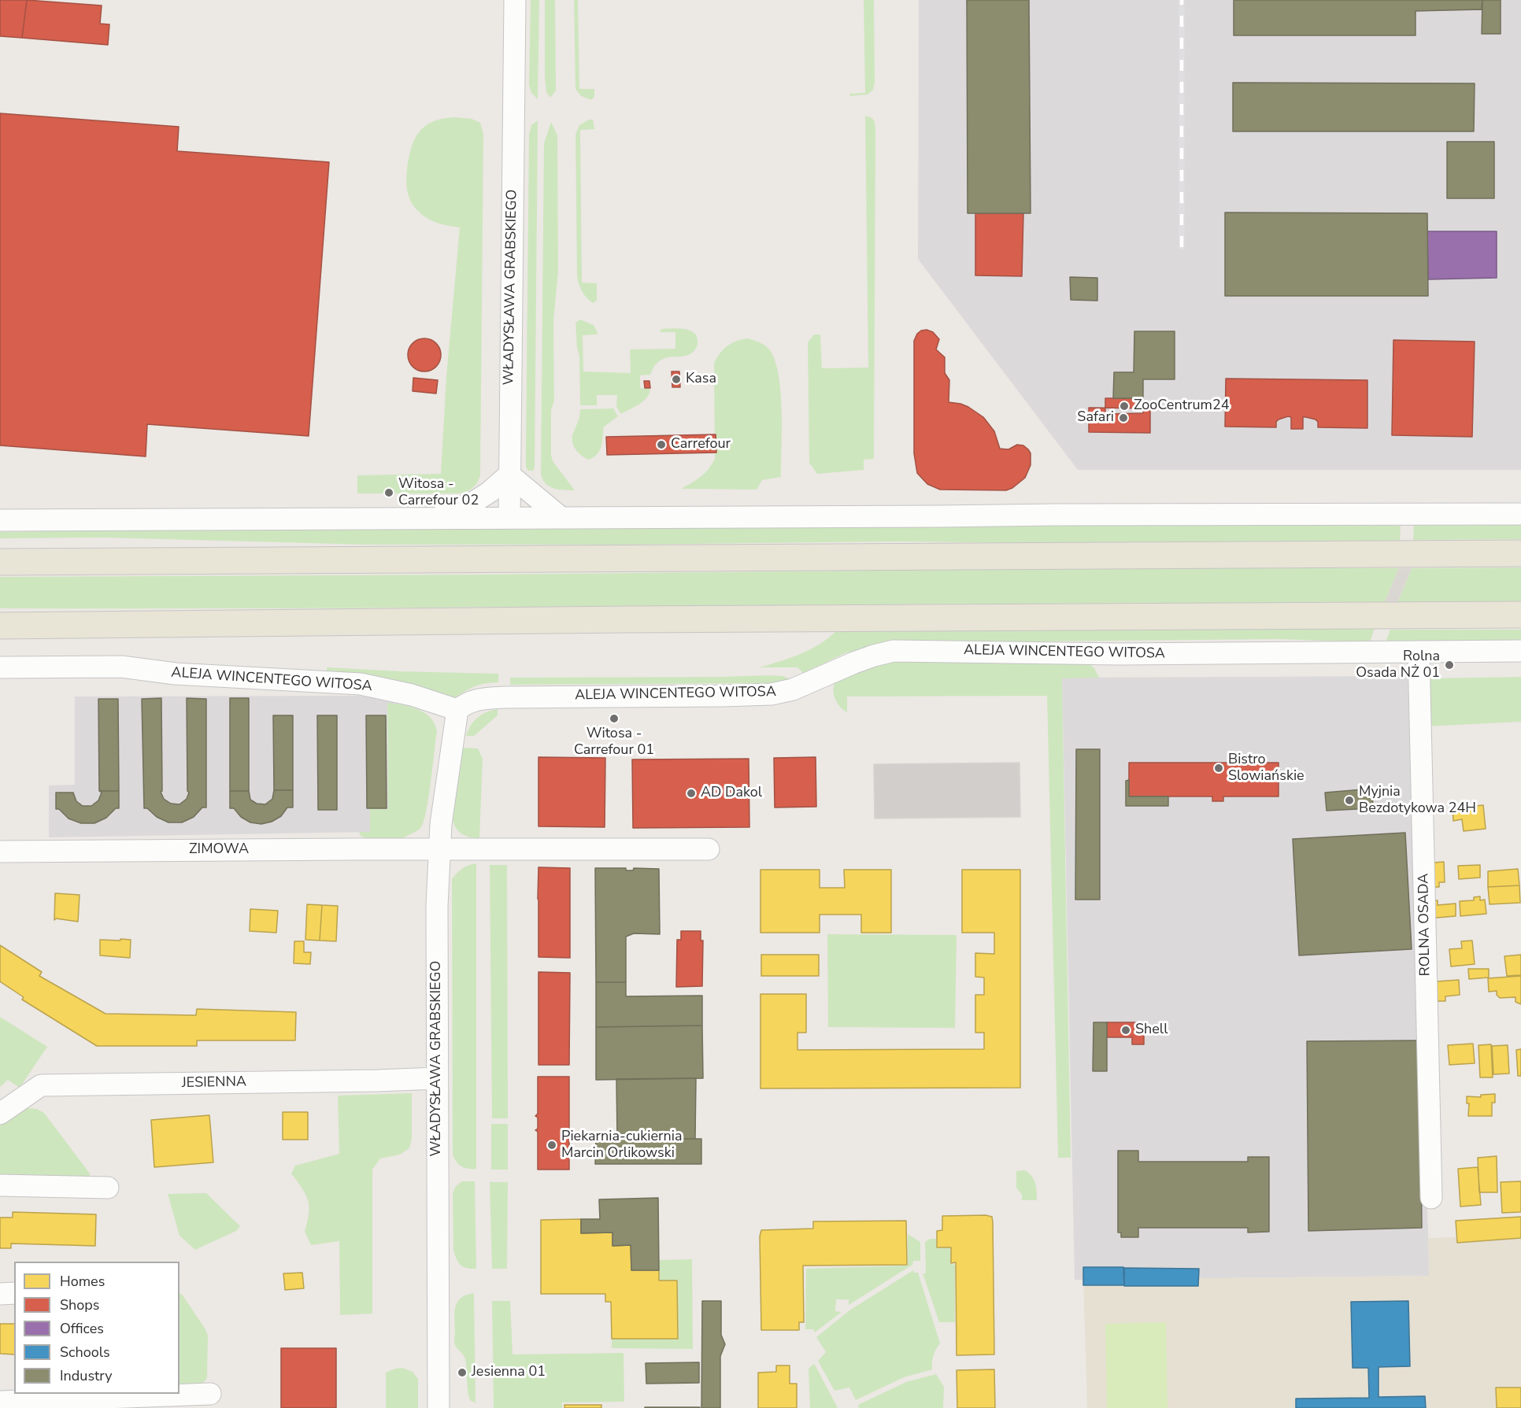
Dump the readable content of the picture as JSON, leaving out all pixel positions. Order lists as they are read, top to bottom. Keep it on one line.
{"streets":{"street":["WŁADYSŁAWA GRABSKIEGO","ALEJA WINCENTEGO WITOSA","ZIMOWA","ROLNA OSADA","JESIENNA"]},"crossings":[["WŁADYSŁAWA GRABSKIEGO","ALEJA WINCENTEGO WITOSA"],["WŁADYSŁAWA GRABSKIEGO","ZIMOWA"],["WŁADYSŁAWA GRABSKIEGO","JESIENNA"],["ALEJA WINCENTEGO WITOSA","ROLNA OSADA"]],"places":["Kasa","ZooCentrum24","Safari","Carrefour","Witosa - Carrefour 02","Rolna Osada NŻ 01","Witosa - Carrefour 01","Bistro Slowiańskie","AD Dakol","Myjnia Bezdotykowa 24H","Shell","Piekarnia-cukiernia Marcin Orlikowski","Jesienna 01"],"legend":["Homes","Shops","Offices","Schools","Industry"]}
